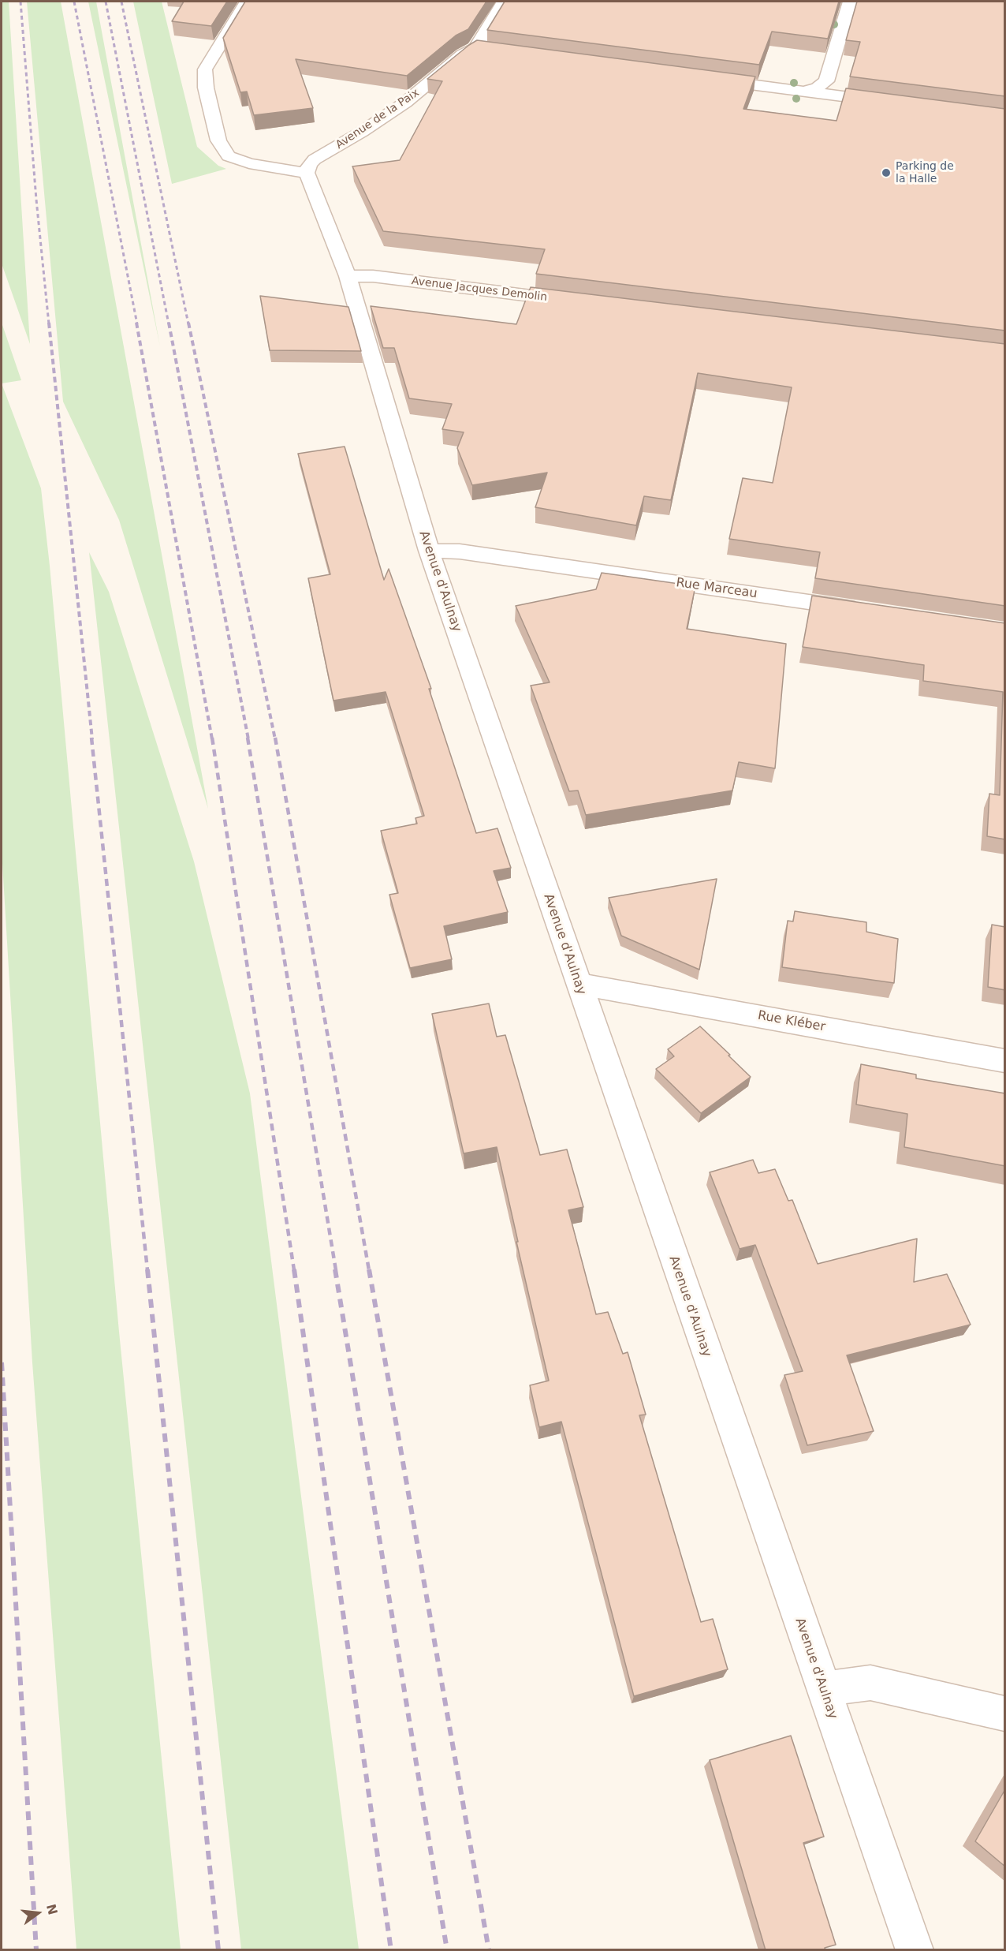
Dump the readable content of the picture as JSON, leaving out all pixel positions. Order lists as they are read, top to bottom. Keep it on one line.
{"streets":{"street":["Avenue de la Paix","Avenue Jacques Demolin","Avenue d'Aulnay","Rue Marceau","Rue Kléber"]},"crossings":[["Avenue de la Paix","Avenue d'Aulnay"],["Avenue Jacques Demolin","Avenue d'Aulnay"],["Avenue d'Aulnay","Rue Marceau"],["Avenue d'Aulnay","Rue Kléber"]],"places":["Parking de la Halle"],"north":"right"}
